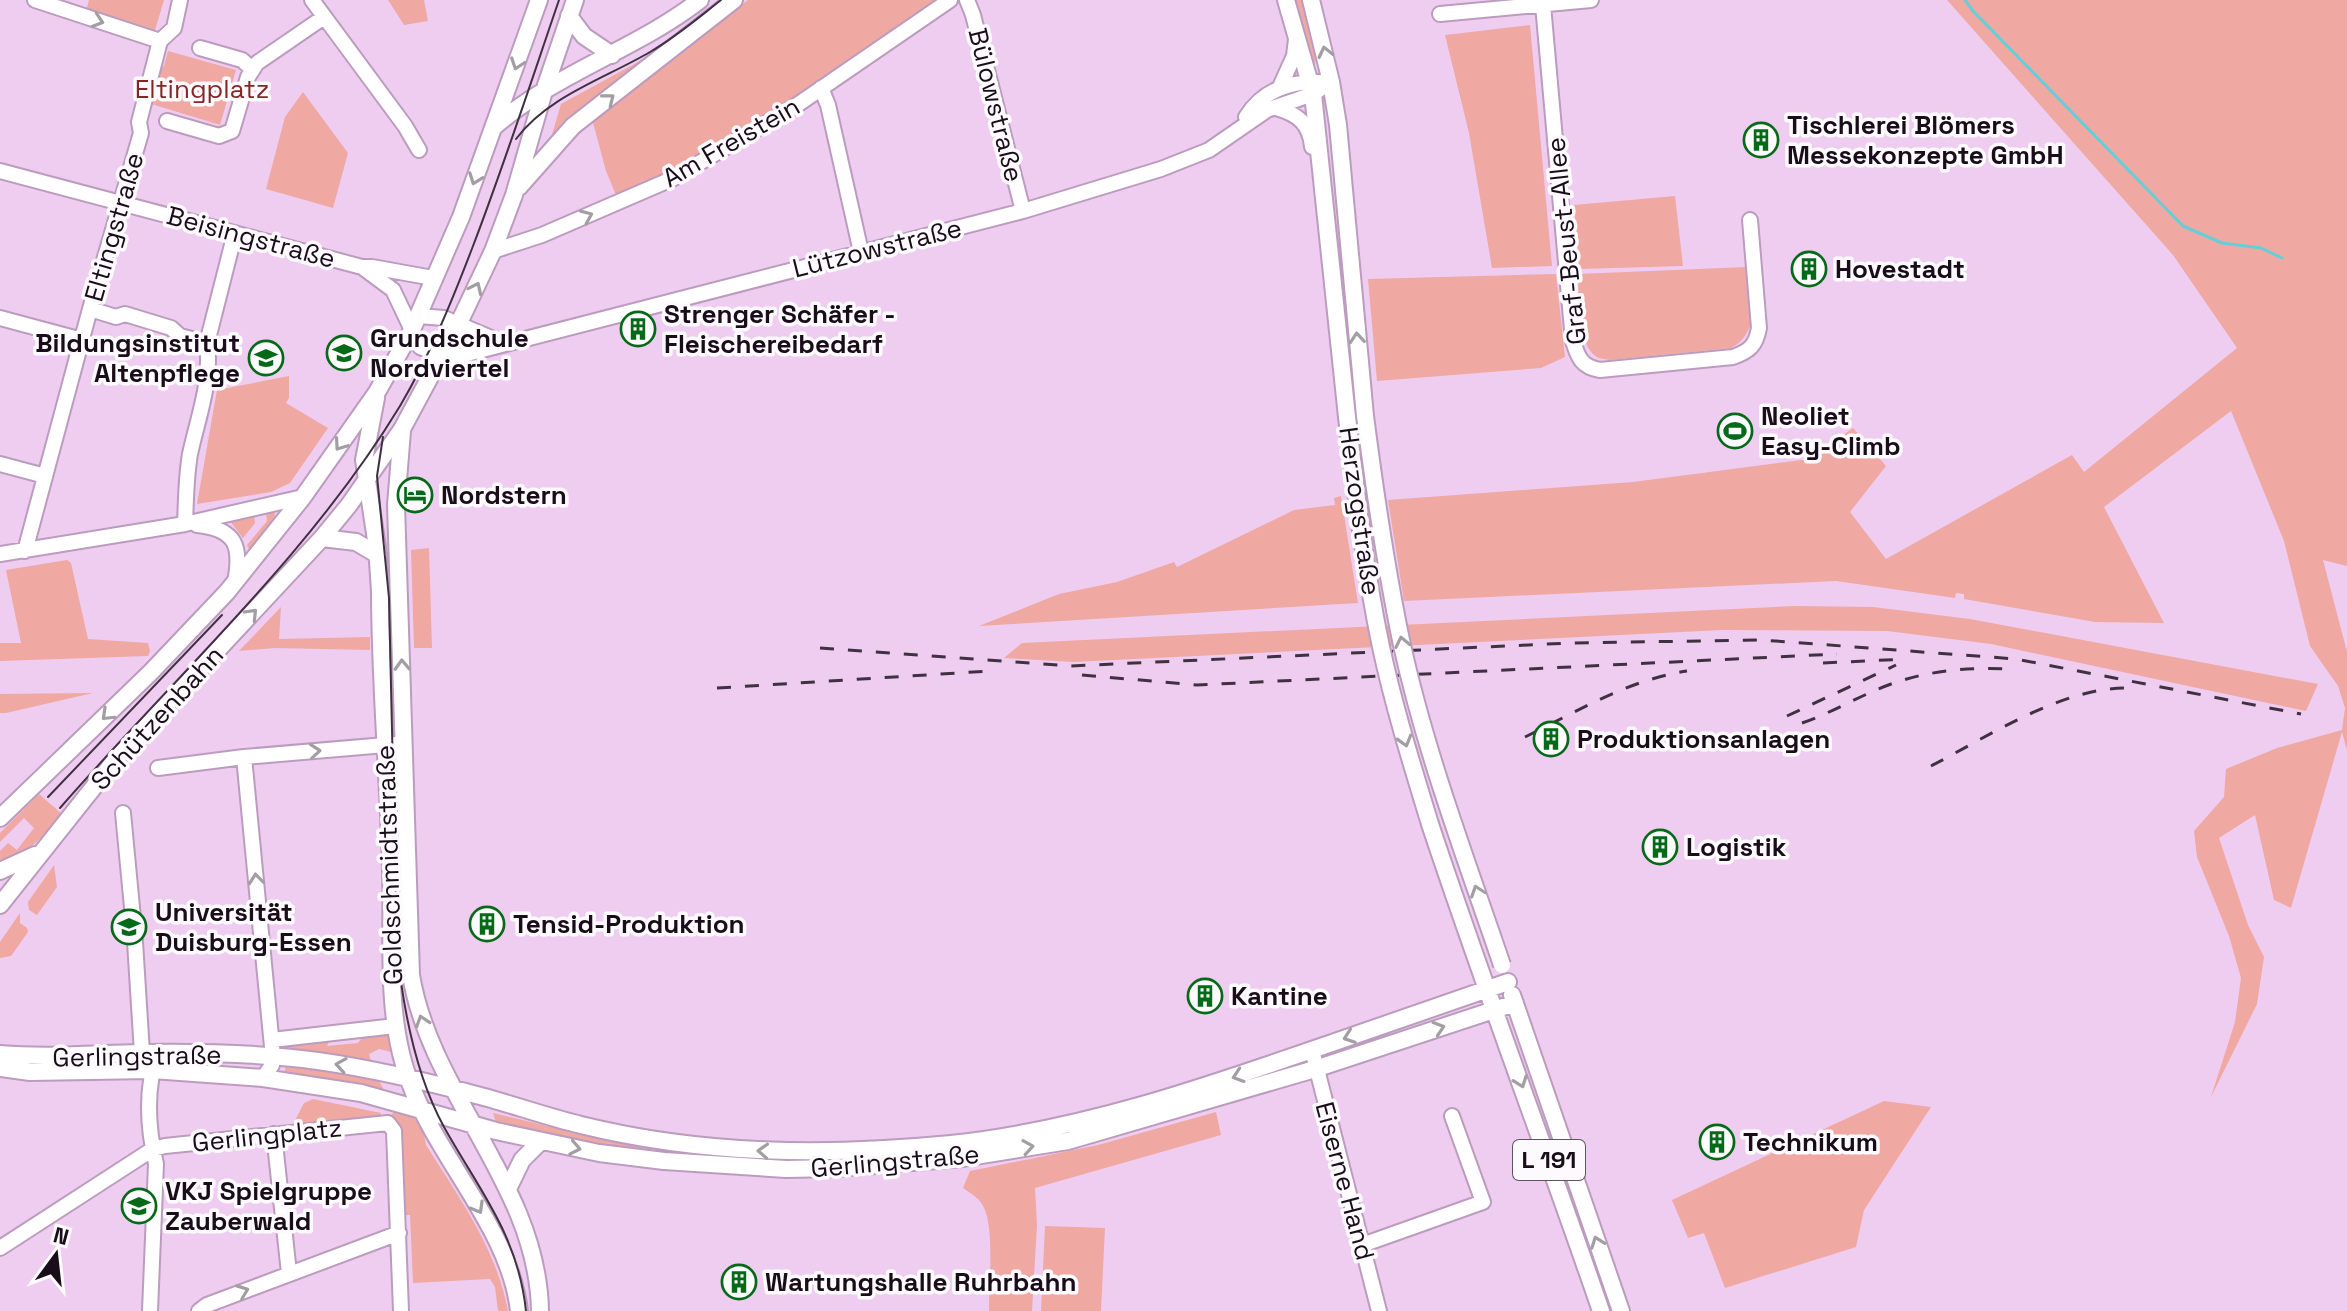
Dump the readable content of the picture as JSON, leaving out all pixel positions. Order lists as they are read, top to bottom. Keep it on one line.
{"streets":{"main road":["Herzogstraße","Schützenbahn","Goldschmidtstraße","Gerlingstraße","L 191"],"street":["Bülowstraße","Am Freistein","Eltingstraße","Beisingstraße","Graf-Beust-Allee","Lützowstraße","Gerlingplatz","Eiserne Hand"]},"crossings":[["Bülowstraße","Lützowstraße"],["Am Freistein","Schützenbahn"],["Eltingstraße","Beisingstraße"],["Lützowstraße","Herzogstraße"],["Lützowstraße","Schützenbahn"],["Herzogstraße","Gerlingstraße"],["Herzogstraße","L 191"],["Schützenbahn","Goldschmidtstraße"],["Goldschmidtstraße","Gerlingstraße"],["Gerlingstraße","L 191"],["Gerlingstraße","Eiserne Hand"]],"one_way":["Am Freistein"],"parks":["Eltingplatz"],"places":{"building":["Tischlerei Blömers Messekonzepte GmbH","Hovestadt","Strenger Schäfer - Fleischereibedarf","Produktionsanlagen","Logistik","Tensid-Produktion","Kantine","Technikum","Wartungshalle Ruhrbahn"],"school or university":["Grundschule Nordviertel","Bildungsinstitut Altenpflege","Universität Duisburg-Essen","VKJ Spielgruppe Zauberwald"],"sports":["Neoliet Easy-Climb"],"hotel":["Nordstern"]},"north":"top"}
